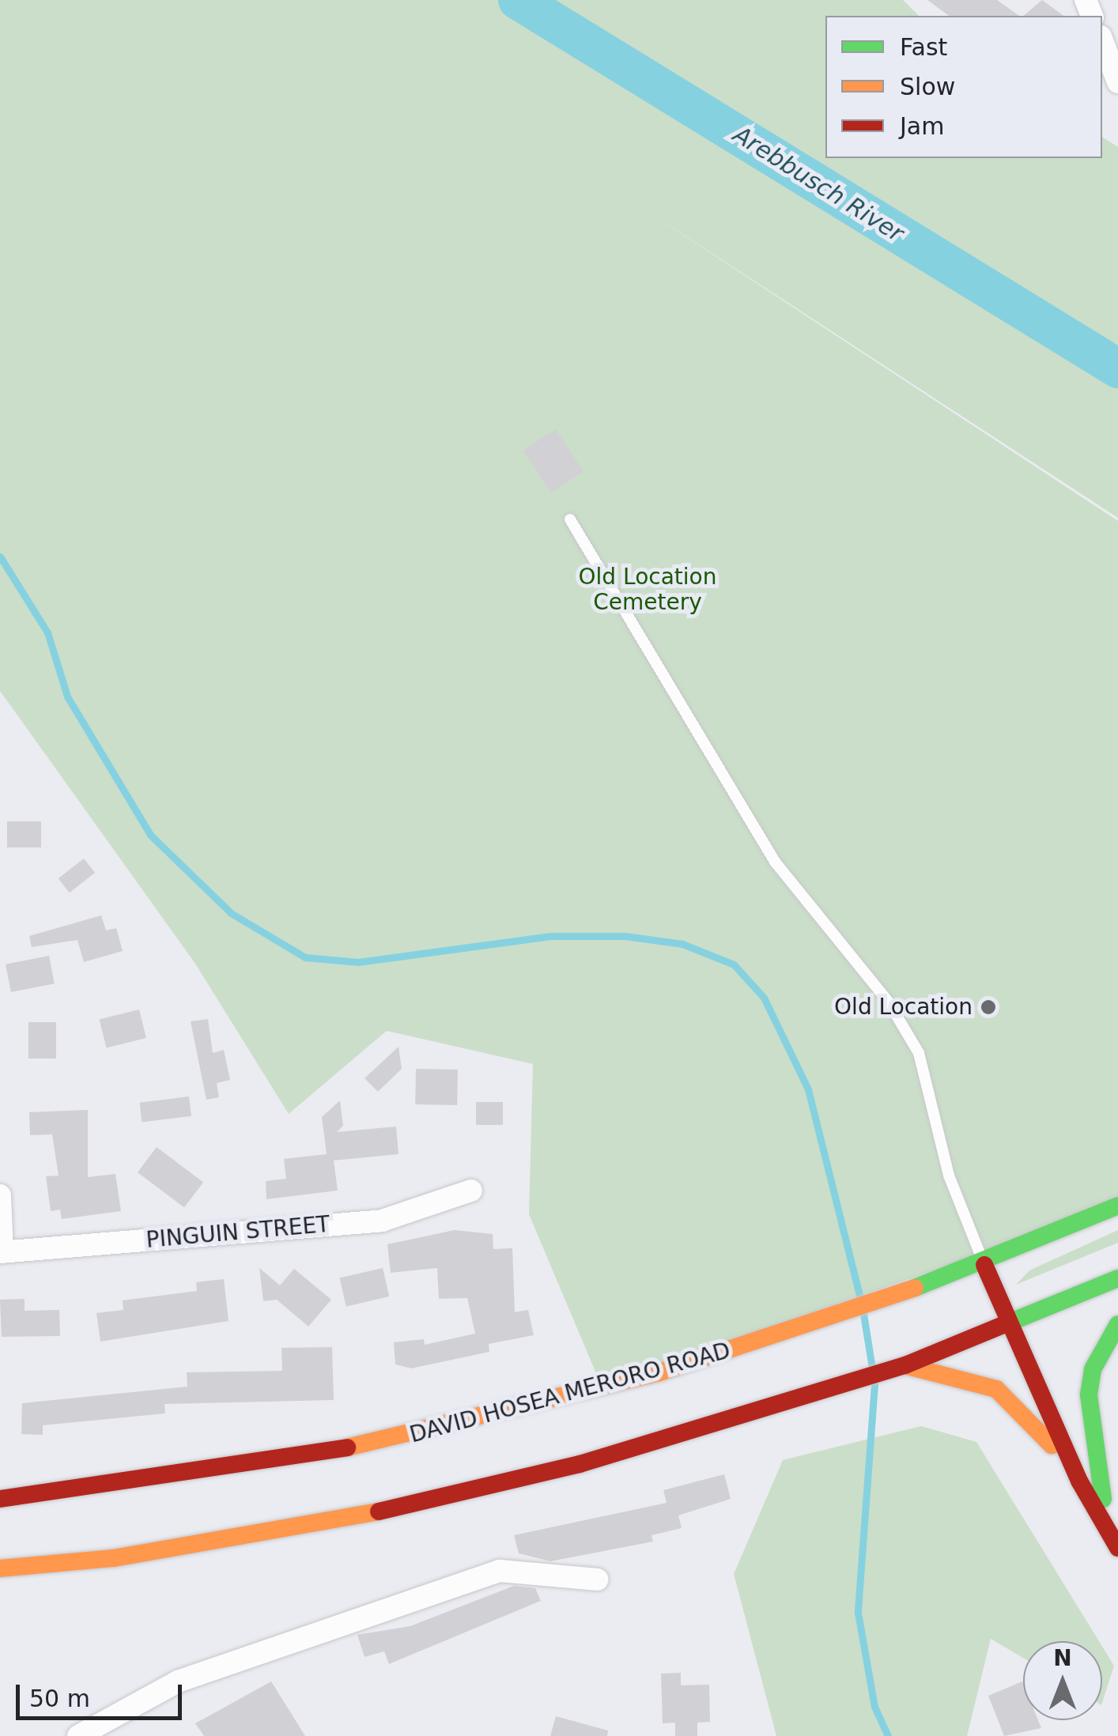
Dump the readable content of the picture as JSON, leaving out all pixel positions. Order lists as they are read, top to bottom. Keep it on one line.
{"streets":{"main road":["DAVID HOSEA MERORO ROAD"],"street":["PINGUIN STREET"]},"water":["Arebbusch River"],"parks":["Old Location Cemetery"],"places":["Old Location"],"legend":["Fast","Slow","Jam"],"scale_bar":"50 m","north":"top"}
